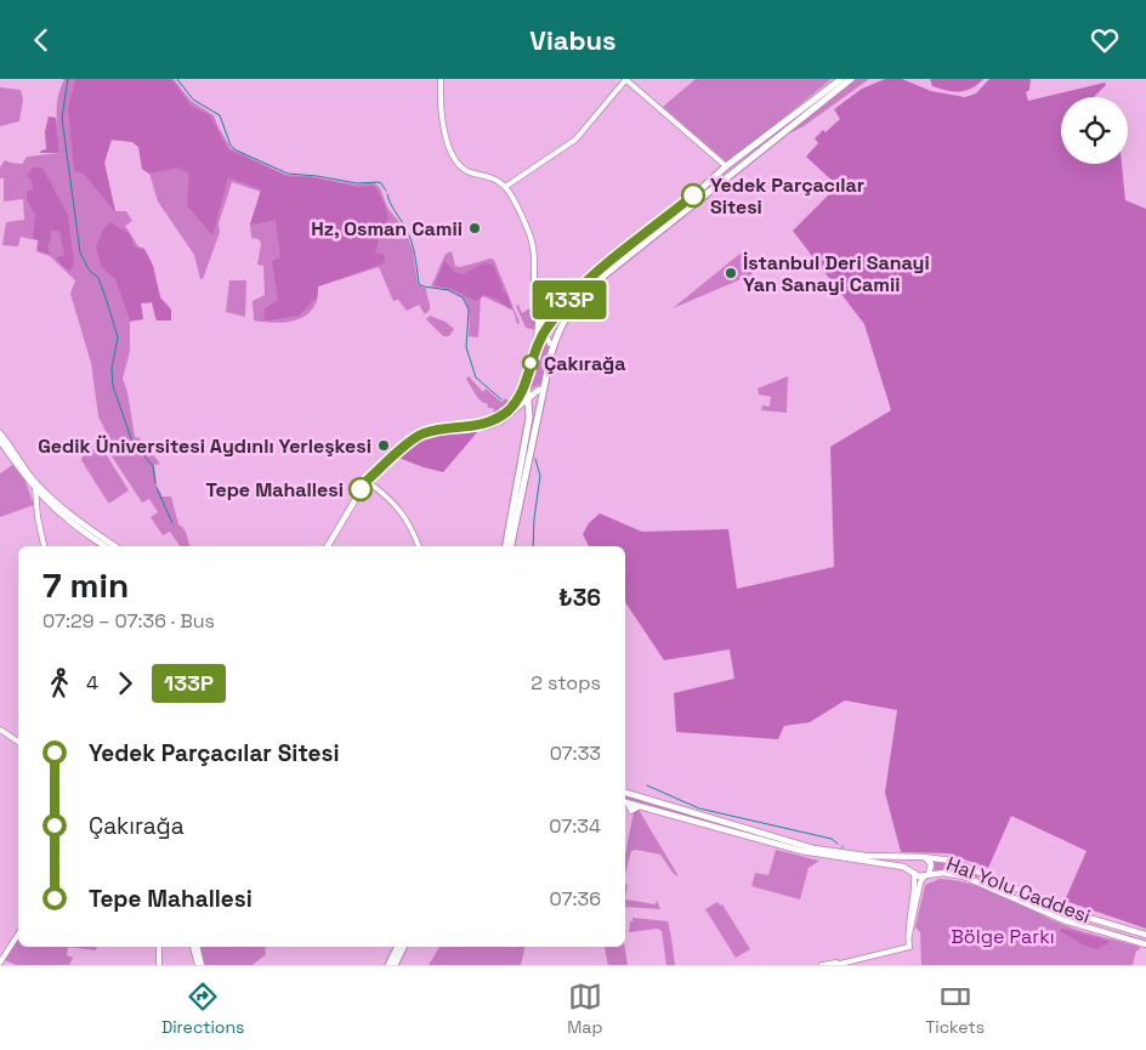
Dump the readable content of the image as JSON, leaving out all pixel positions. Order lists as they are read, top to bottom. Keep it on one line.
{"streets":{"main road":["Hal Yolu Caddesi"]},"parks":["Bölge Parkı"],"places":["Yedek Parçacılar Sitesi","Hz, Osman Camii","İstanbul Deri Sanayi Yan Sanayi Camii","Çakırağa","Gedik Üniversitesi Aydınlı Yerleşkesi","Tepe Mahallesi"],"lines":["bus line 133P"],"page":{"header":"Viabus","on_map":"133P","heading":["7 min","07:29 – 07:36 · Bus","₺36"],"legs":["4","133P","2 stops"],"list":[{"name":"Yedek Parçacılar Sitesi","value":"07:33"},{"name":"Çakırağa","value":"07:34"},{"name":"Tepe Mahallesi","value":"07:36"}],"tabs":["Directions","Map","Tickets"]}}
